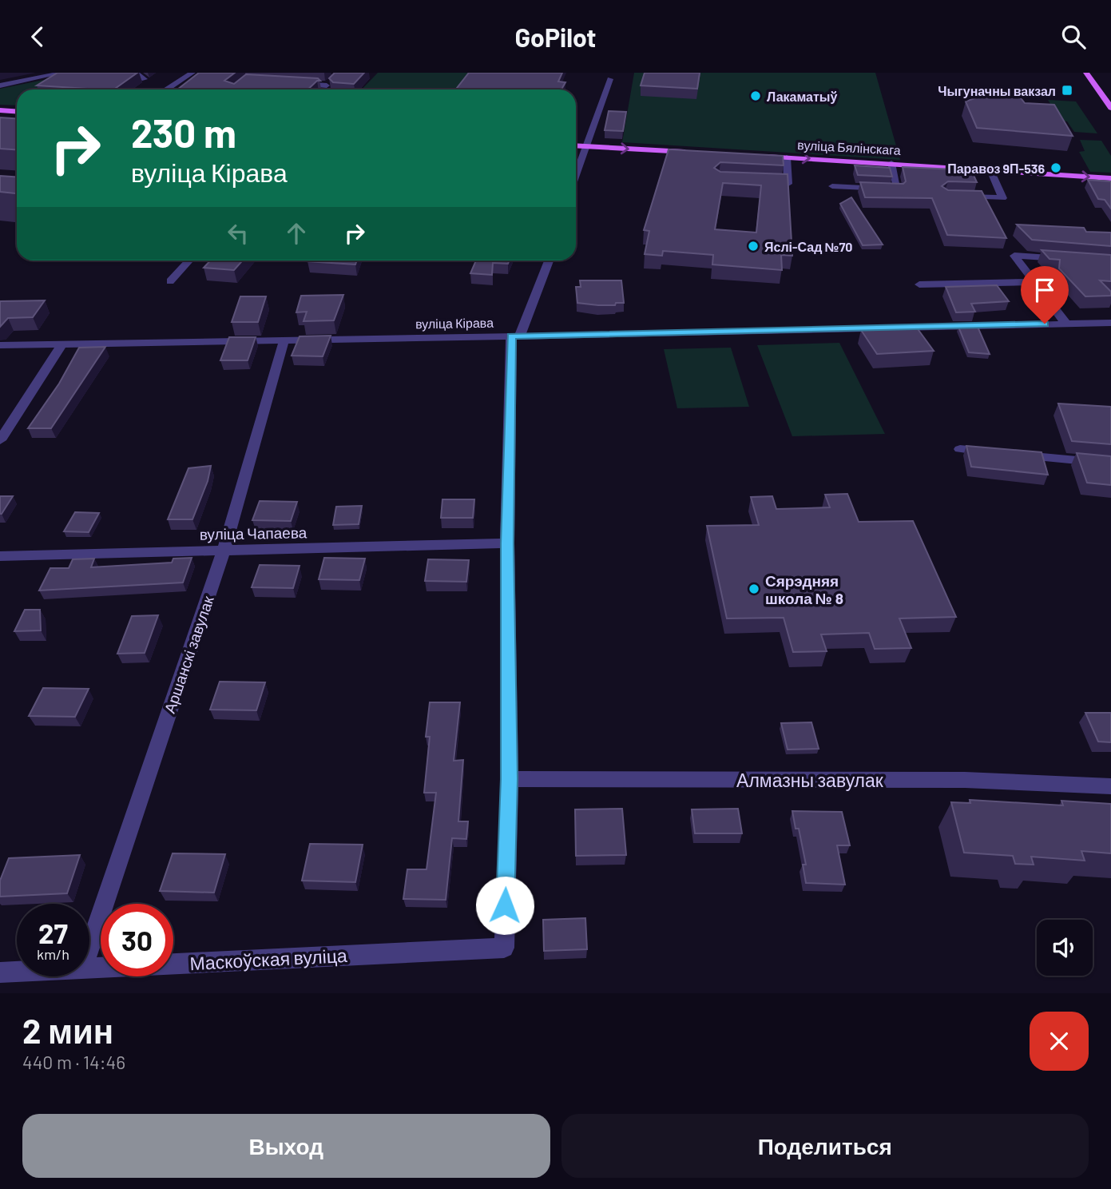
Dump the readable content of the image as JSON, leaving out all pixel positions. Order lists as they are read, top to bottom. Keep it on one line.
{"streets":{"main road":["вуліца Бялінскага"],"street":["вуліца Кірава","вуліца Чапаева","Аршанскі завулак","Алмазны завулак","Маскоўская вуліца"]},"crossings":[["вуліца Кірава","Аршанскі завулак"],["вуліца Чапаева","Аршанскі завулак"],["Алмазны завулак","Маскоўская вуліца"]],"one_way":["вуліца Бялінскага"],"places":{"transit":["Чыгуначны вакзал"],"other":["Лакаматыў","Паравоз 9П-536","Яслі-Сад №70","Сярэдняя школа № 8"]},"page":{"header":"GoPilot","turn":["230 m","вуліца Кірава"],"speed":"27 km/h","limit":"30","heading":["2 мин","440 m · 14:46"],"buttons":["Выход","Поделиться"]}}
